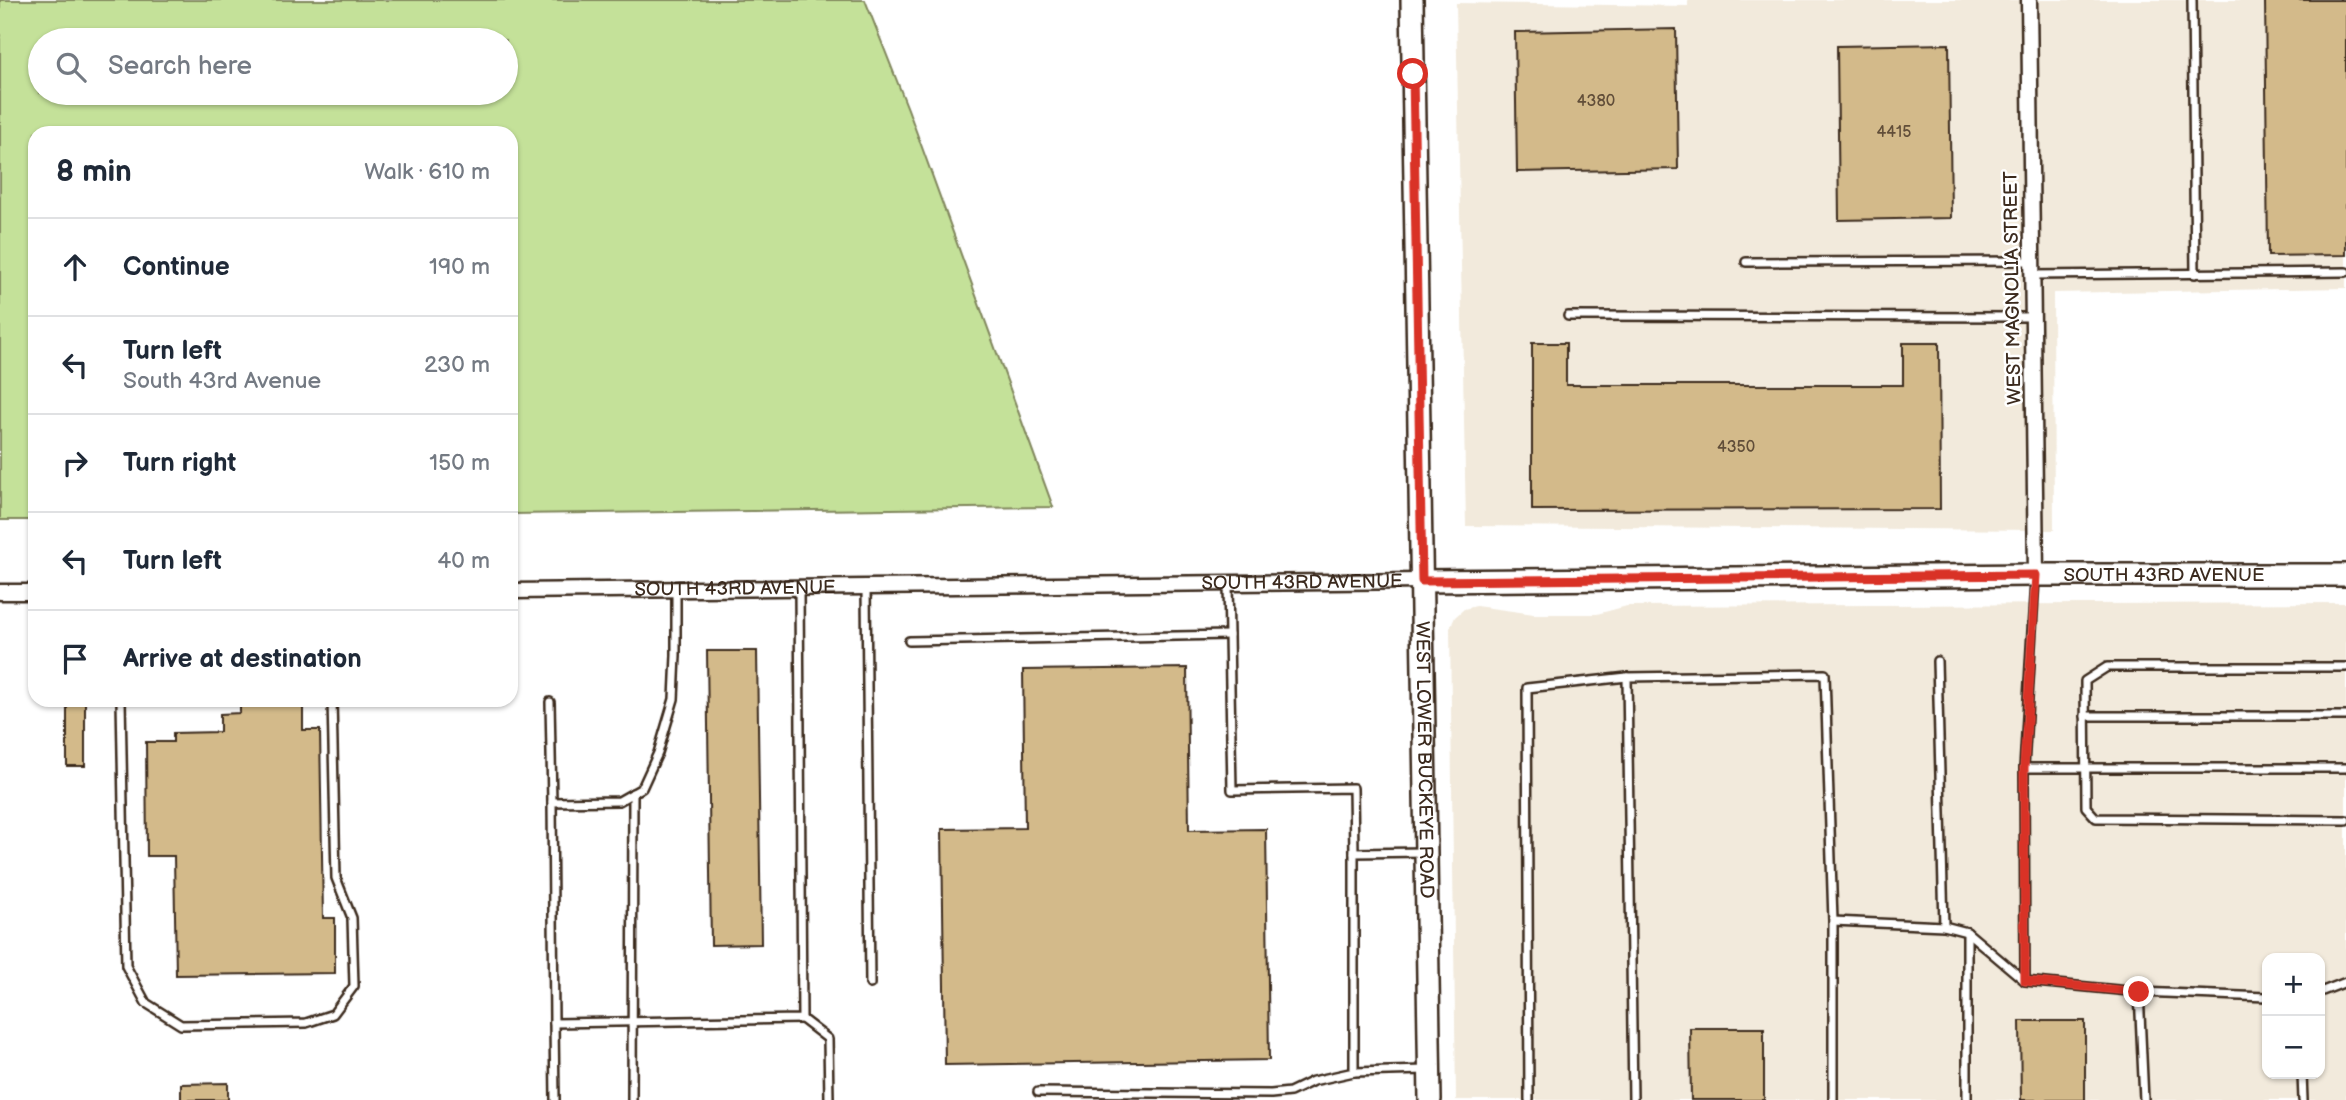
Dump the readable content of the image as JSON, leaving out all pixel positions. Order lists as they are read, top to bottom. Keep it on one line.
{"streets":{"main road":["SOUTH 43RD AVENUE","WEST LOWER BUCKEYE ROAD"],"street":["WEST MAGNOLIA STREET"]},"crossings":[["WEST MAGNOLIA STREET","SOUTH 43RD AVENUE"],["SOUTH 43RD AVENUE","WEST LOWER BUCKEYE ROAD"]],"house_numbers":["4380","4415","4350"],"page":{"search":"Search here","heading":["8 min","Walk · 610 m"],"list":[["Continue","190 m"],["Turn left","South 43rd Avenue","230 m"],["Turn right","150 m"],["Turn left","40 m"],"Arrive at destination"],"map_buttons":["+","−"]}}
